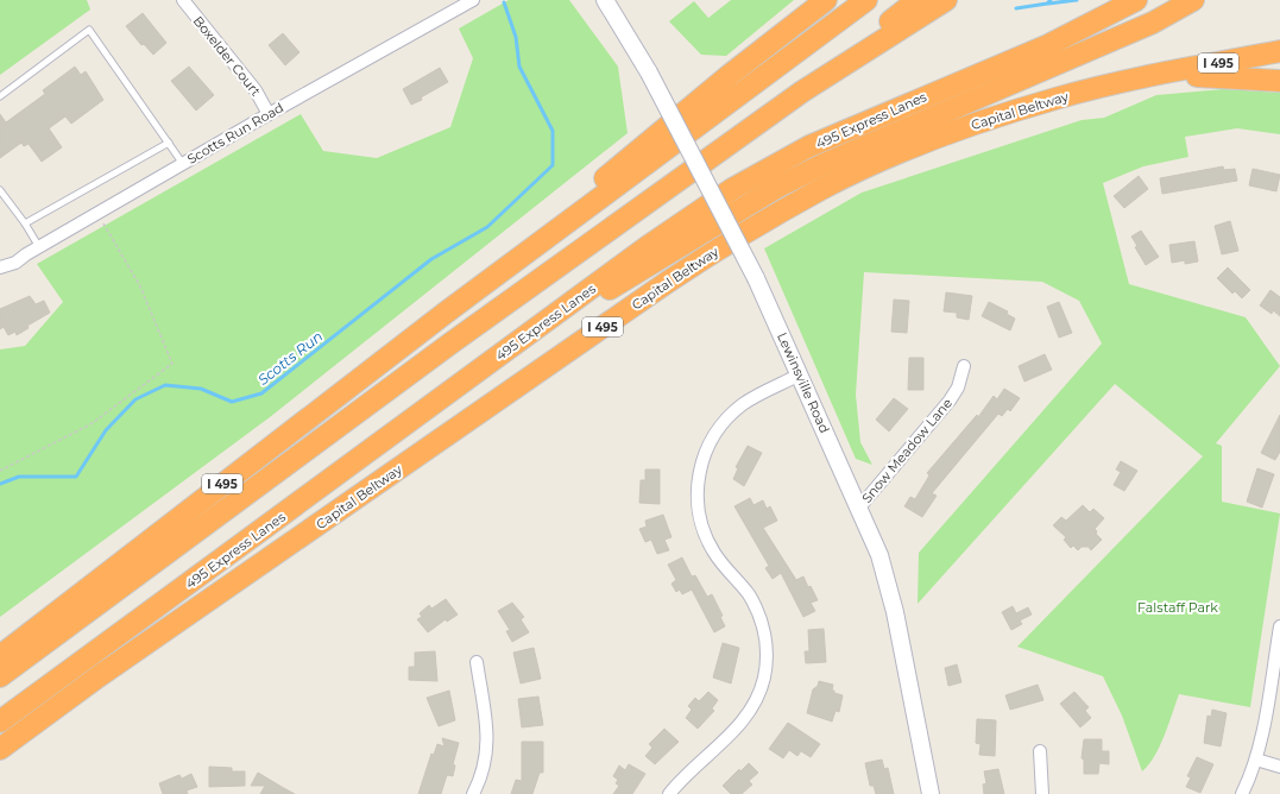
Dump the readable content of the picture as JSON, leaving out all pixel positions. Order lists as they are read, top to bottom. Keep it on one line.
{"streets":{"highway":["I 495","Capital Beltway","495 Express Lanes"],"main road":["Lewinsville Road"],"street":["Boxelder Court","Scotts Run Road","Snow Meadow Lane"]},"crossings":[["Boxelder Court","Scotts Run Road"],["Lewinsville Road","Snow Meadow Lane"]],"water":["Scotts Run"],"parks":["Falstaff Park"]}
